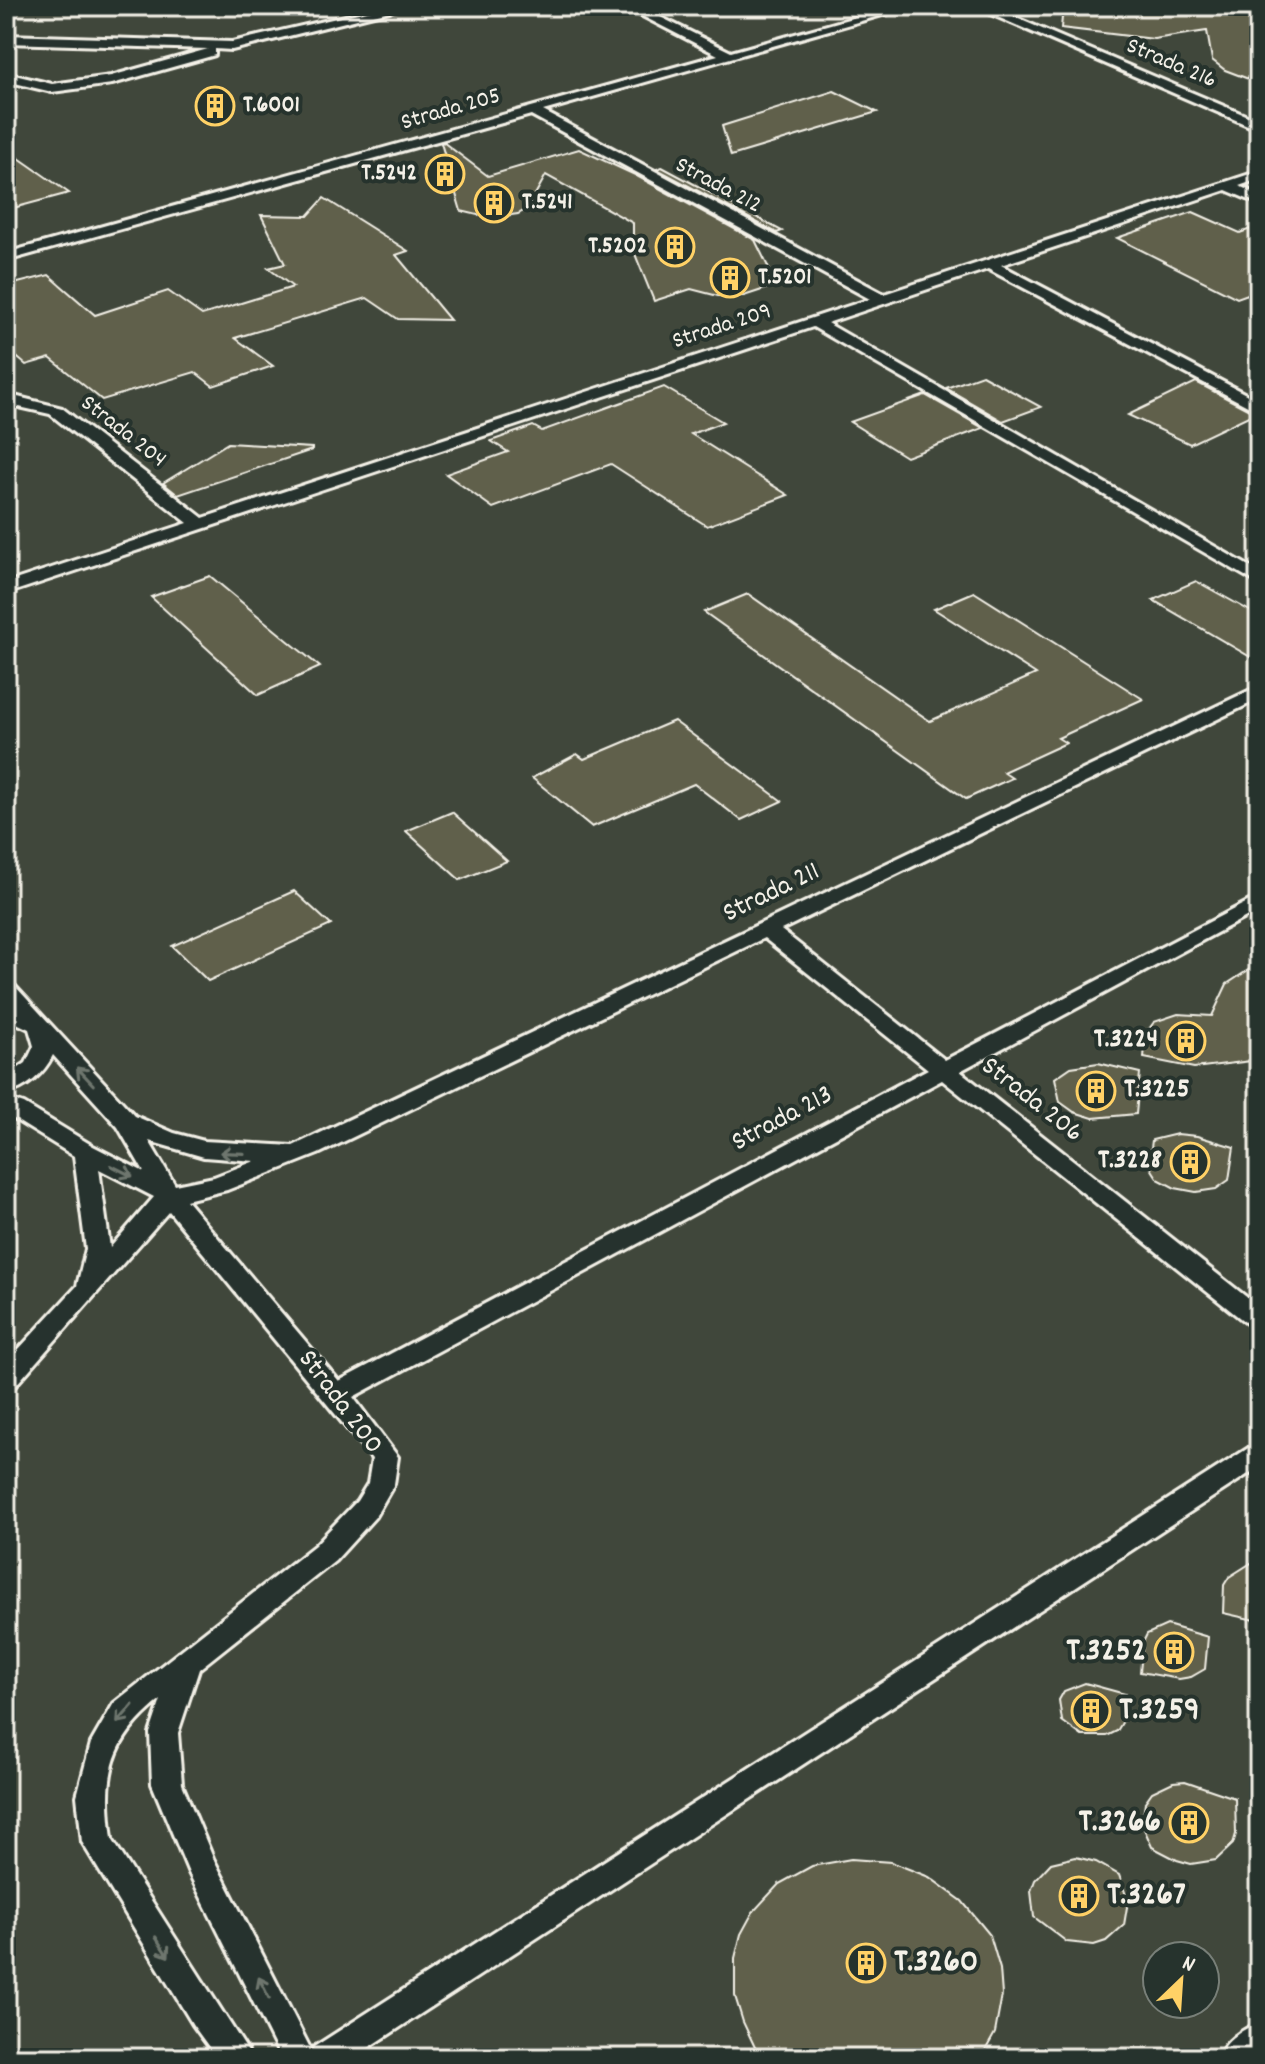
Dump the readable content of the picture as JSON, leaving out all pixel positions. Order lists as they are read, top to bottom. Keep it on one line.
{"streets":{"lane":["Strada 216","Strada 205","Strada 212","Strada 209","Strada 204","Strada 211","Strada 206","Strada 213","Strada 200"]},"crossings":[["Strada 205","Strada 212"],["Strada 212","Strada 209"],["Strada 209","Strada 204"],["Strada 211","Strada 206"],["Strada 211","Strada 200"],["Strada 206","Strada 213"],["Strada 213","Strada 200"]],"places":{"building":["T.6001","T.5242","T.5241","T.5202","T.5201","T.3224","T.3225","T.3228","T.3252","T.3259","T.3266","T.3267","T.3260"]},"north":"top right"}
